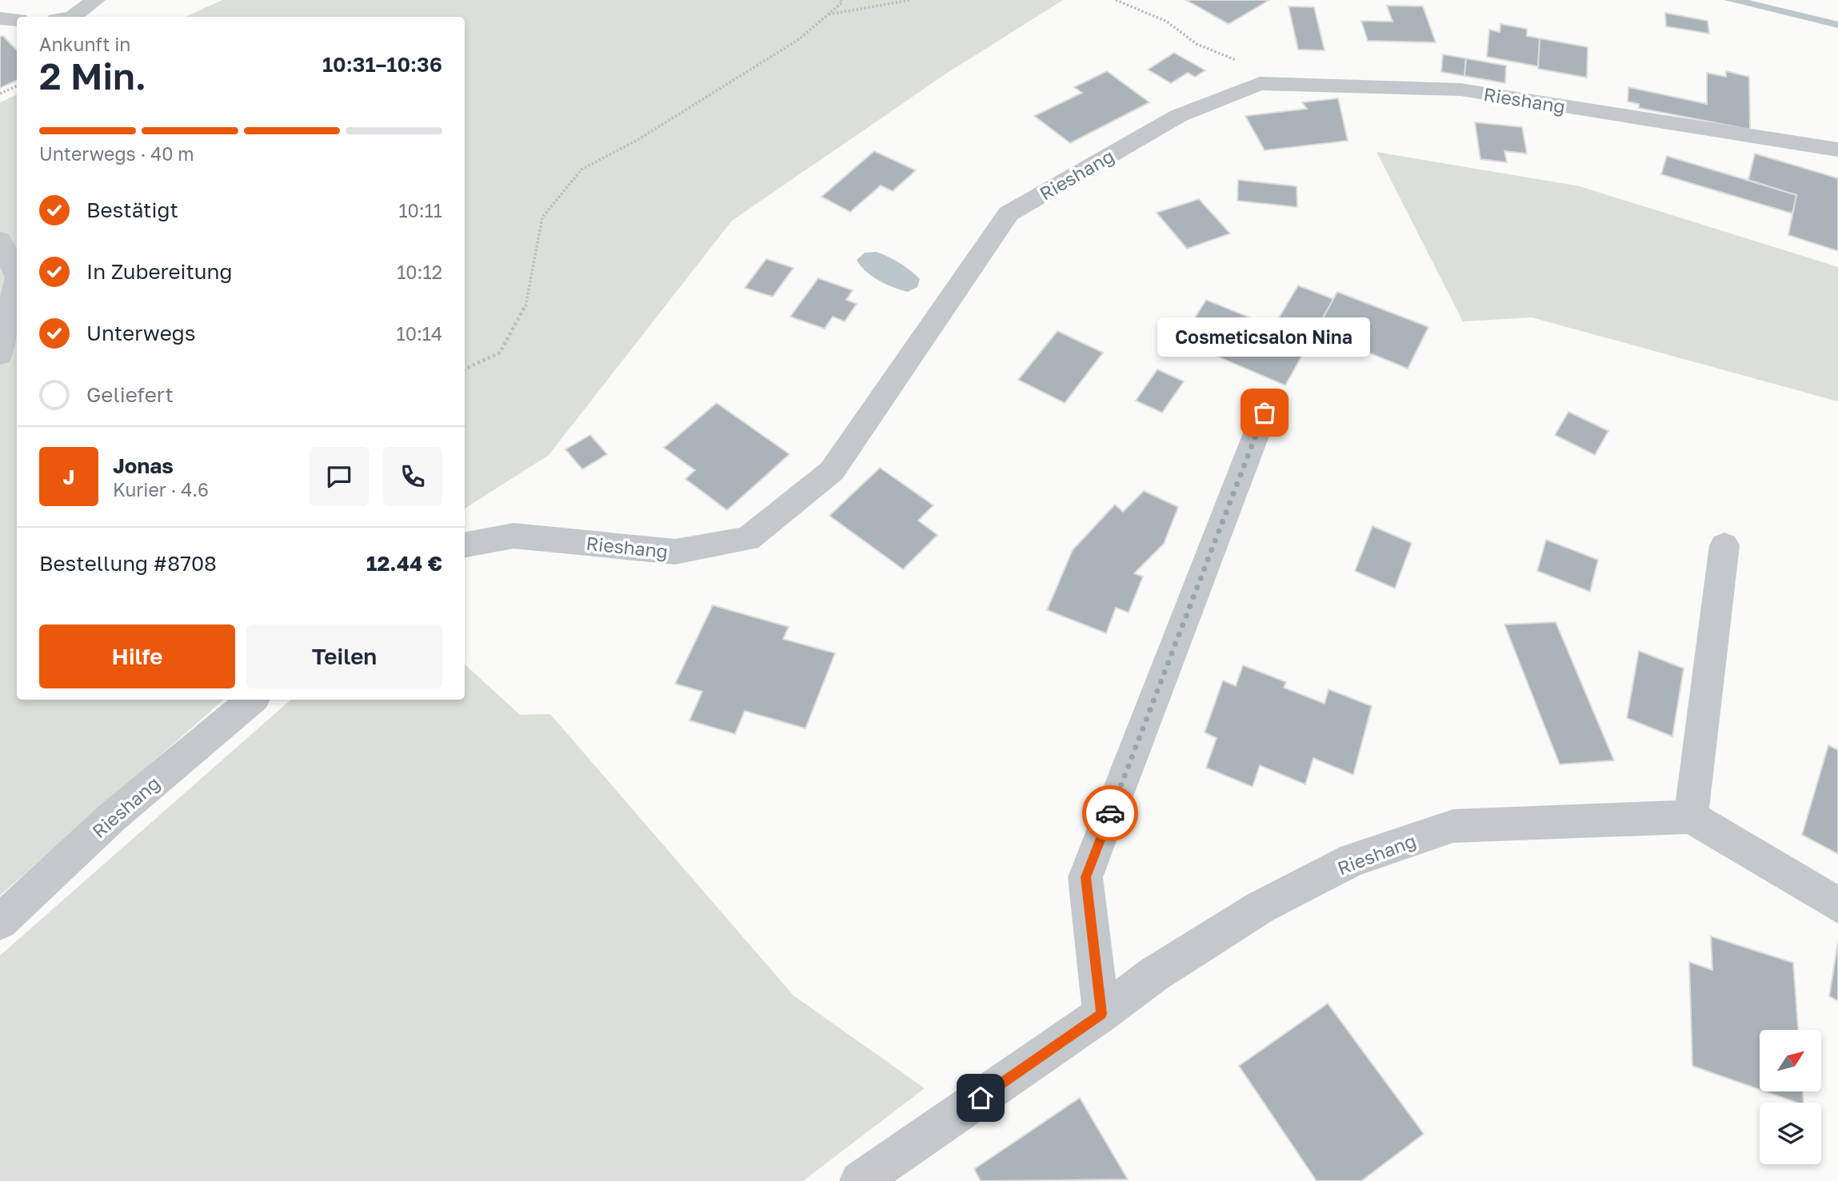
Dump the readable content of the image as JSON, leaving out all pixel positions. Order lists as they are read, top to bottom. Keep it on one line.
{"streets":{"street":["Rieshang"]},"places":["Cosmeticsalon Nina"],"north":"top right","page":{"heading":["2 Min.","Ankunft in","10:31–10:36"],"panel":["Jonas","Kurier · 4.6","Bestellung #8708","12.44 €"],"bar":"Unterwegs · 40 m","list":[["Bestätigt","10:11"],["In Zubereitung","10:12"],["Unterwegs","10:14"],"Geliefert"],"bubble":"Cosmeticsalon Nina","round":"J","buttons":["Hilfe","Teilen"]}}
